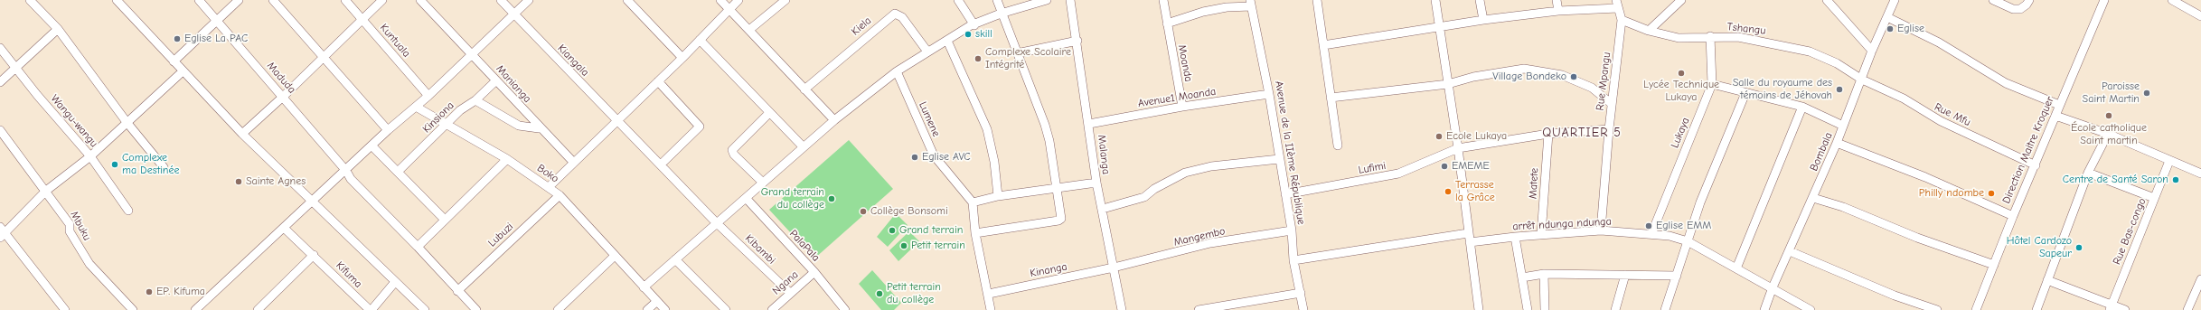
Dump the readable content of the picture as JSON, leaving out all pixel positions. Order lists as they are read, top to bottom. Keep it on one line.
{"streets":{"street":["Kiela","Tshangu","Kuntuala","Kiangala","Moanda","Maduda","Rue Mpangu","Manianga","Avenue1 Moanda","Rue Mfu","Kinsiona","Lumene","Wangu-wangu","Lukaya","Direction Maitre Kroquer","Bombala","Avenue de la IIème République","Malanga","Lufimi","Boko","Matete","arrêt ndunga ndunga","Mbuku","Rue Bas-congo","Lubuzi","Mangembo","PalaPala","Kibambi","Kinanga","Kifuma","Ngana"]},"crossings":[["Tshangu","Rue Mpangu"],["Tshangu","Rue Mfu"],["Tshangu","Lukaya"],["Tshangu","Bombala"],["Moanda","Avenue1 Moanda"],["Maduda","Lubuzi"],["Rue Mpangu","Lufimi"],["Rue Mpangu","arrêt ndunga ndunga"],["Manianga","Kinsiona"],["Avenue1 Moanda","Avenue de la IIème République"],["Avenue1 Moanda","Malanga"],["Rue Mfu","Direction Maitre Kroquer"],["Rue Mfu","Bombala"],["Kinsiona","Boko"],["Lukaya","arrêt ndunga ndunga"],["Bombala","arrêt ndunga ndunga"],["Avenue de la IIème République","Lufimi"],["Avenue de la IIème République","Mangembo"],["Malanga","Mangembo"],["Malanga","Kinanga"],["Lufimi","Matete"],["Boko","Lubuzi"],["Matete","arrêt ndunga ndunga"],["Mangembo","Kinanga"],["PalaPala","Ngana"],["Kibambi","Ngana"]],"districts":["QUARTIER 5"],"places":["Eglise","skill","Eglise La PAC","Complexe Scolaire Intégrité","Lycée Technique Lukaya","Village Bondeko","Salle du royaume des témoins de Jéhovah","Paroisse Saint Martin","École catholique Saint martin","Ecole Lukaya","Eglise AVC","Complexe ma Destinée","EMEME","Centre de Santé Saron","Sainte Agnes","Terrasse la Grâce","Philly ndombe","Grand terrain du collège","Collège Bonsomi","Eglise EMM","Grand terrain","Petit terrain","Hôtel Cardozo Sapeur","EP. Kifuma","Petit terrain du collège"]}
